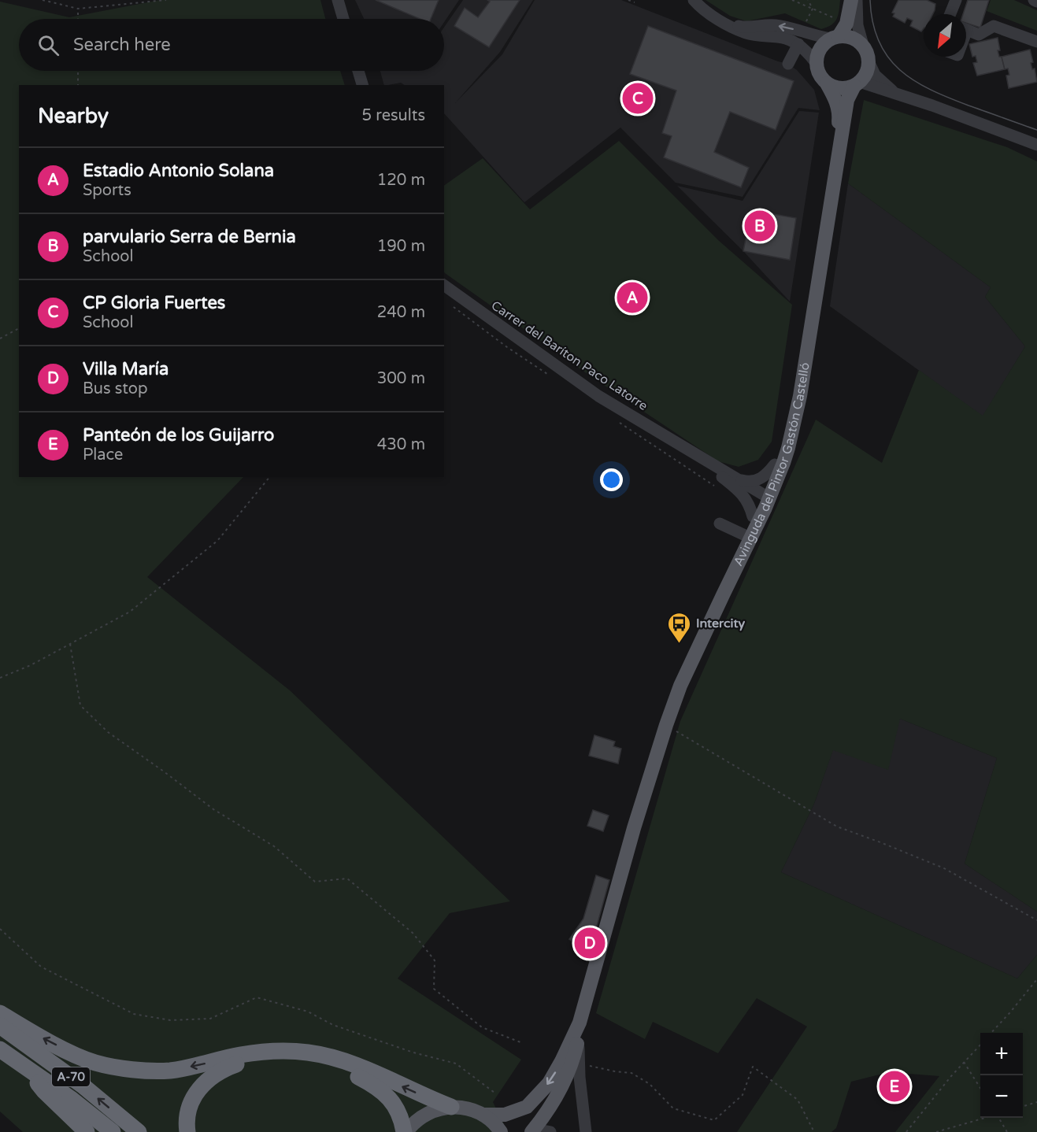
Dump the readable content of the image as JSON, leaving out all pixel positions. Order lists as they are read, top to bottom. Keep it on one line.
{"streets":{"highway":["A-70"],"main road":["Avinguda del Pintor Gastón Castelló"],"street":["Carrer del Baríton Paco Latorre"]},"crossings":[["Carrer del Baríton Paco Latorre","Avinguda del Pintor Gastón Castelló"]],"places":{"bus stop":["Intercity"]},"north":"bottom left","page":{"search":"Search here","pins":["C","B","A","D","E"],"heading":["Nearby","5 results"],"list":[{"mark":"A","name":"Estadio Antonio Solana","note":"Sports","value":"120 m"},{"mark":"B","name":"parvulario Serra de Bernia","note":"School","value":"190 m"},{"mark":"C","name":"CP Gloria Fuertes","note":"School","value":"240 m"},{"mark":"D","name":"Villa María","note":"Bus stop","value":"300 m"},{"mark":"E","name":"Panteón de los Guijarro","note":"Place","value":"430 m"}],"map_buttons":["+","−"]}}
